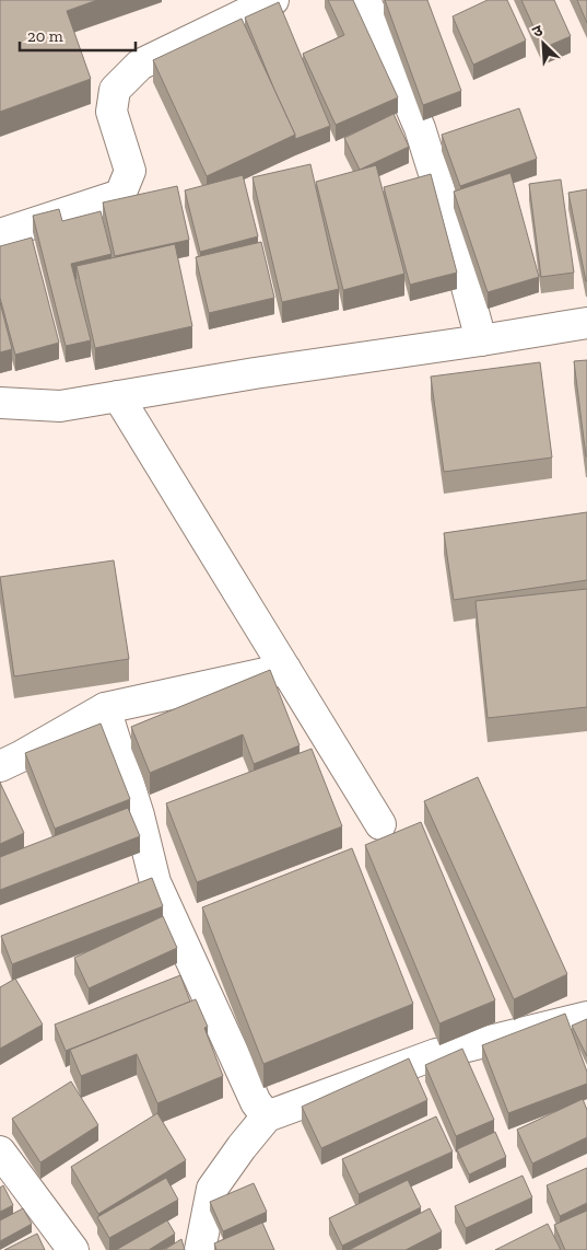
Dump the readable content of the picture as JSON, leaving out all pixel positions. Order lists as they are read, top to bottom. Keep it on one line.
{"scale_bar":"20 m","north":"top left"}
